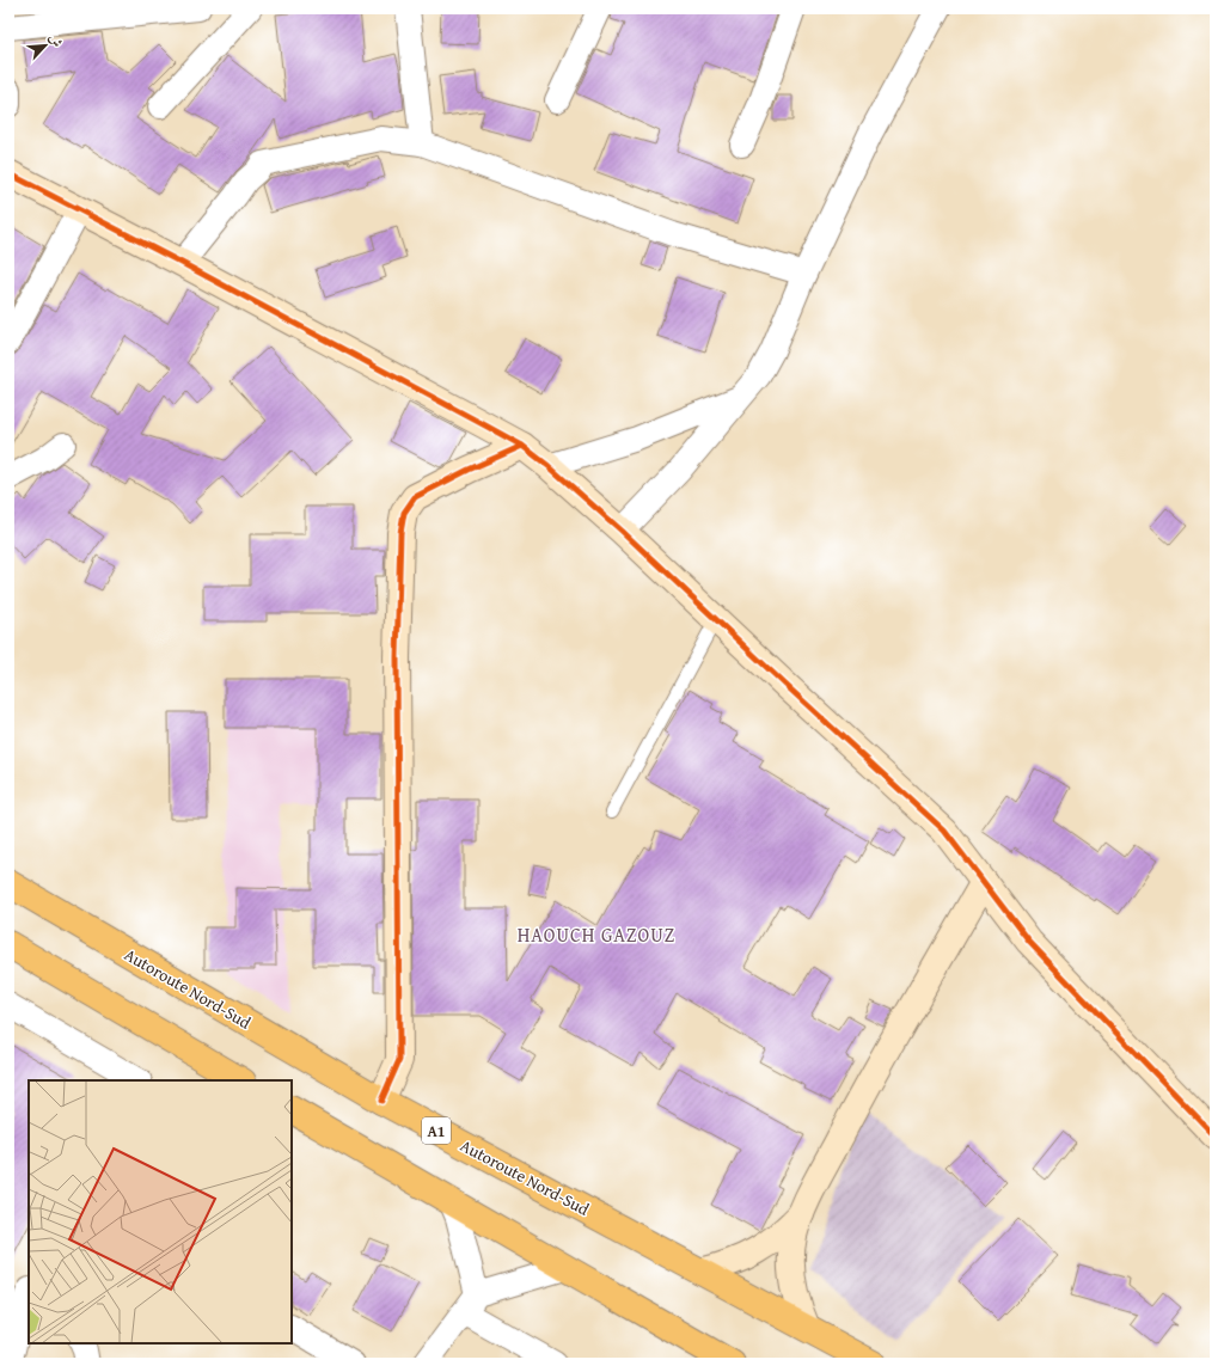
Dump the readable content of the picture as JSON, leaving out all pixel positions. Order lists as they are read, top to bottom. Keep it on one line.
{"streets":{"highway":["Autoroute Nord-Sud","A1"]},"districts":["HAOUCH GAZOUZ"],"north":"top right"}
